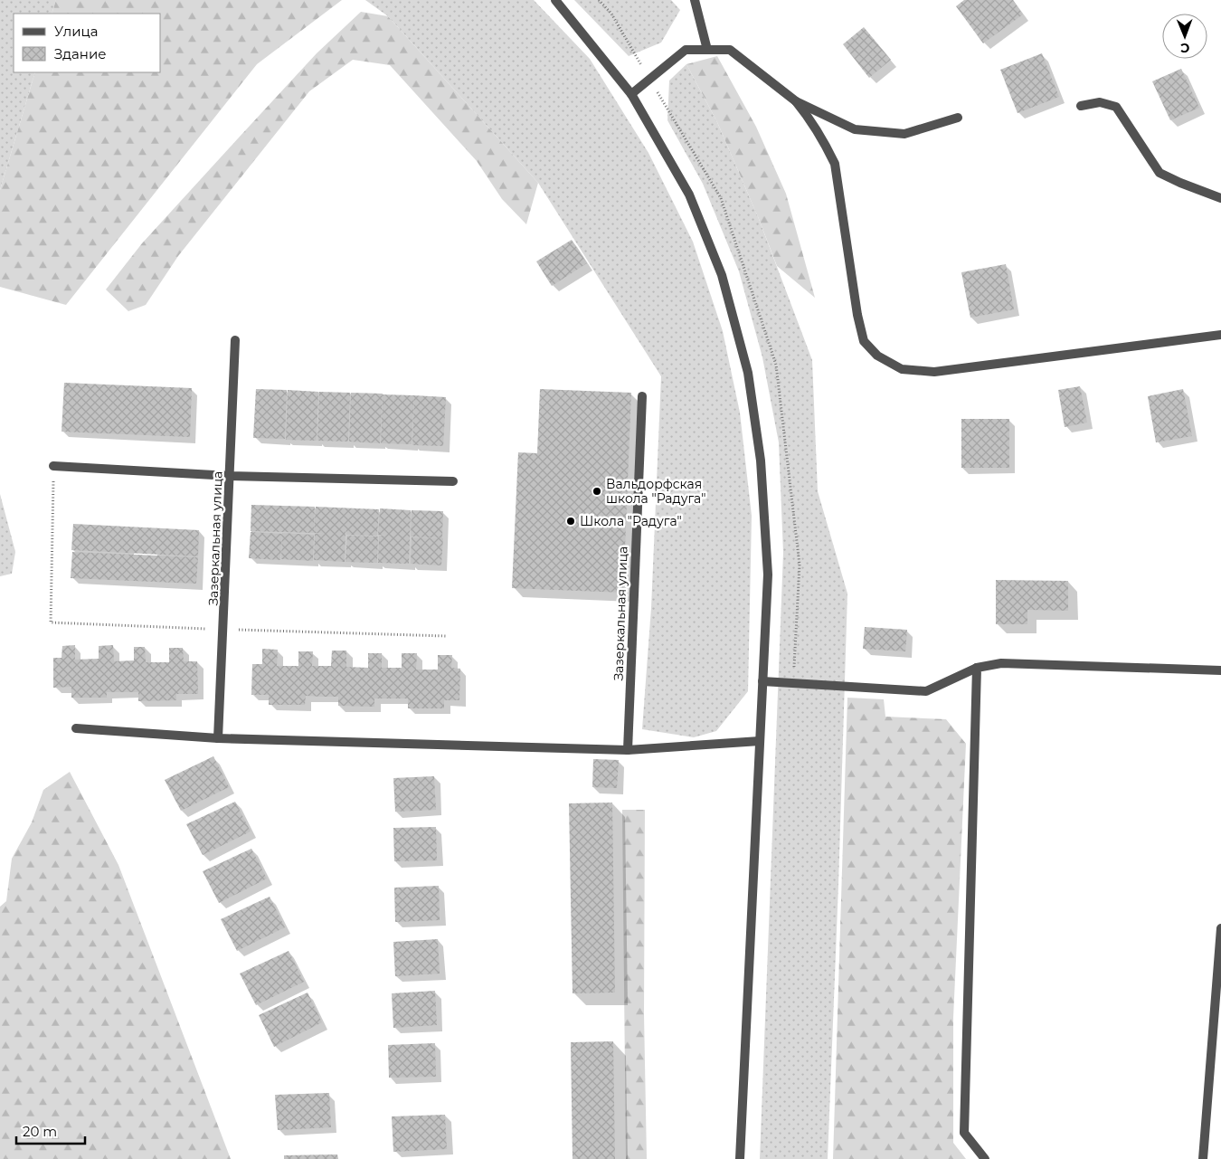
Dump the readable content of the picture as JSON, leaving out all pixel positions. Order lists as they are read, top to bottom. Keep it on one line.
{"streets":{"street":["Зазеркальная улица"]},"places":["Вальдорфская школа \"Радуга\"","Школа \"Радуга\""],"legend":["Улица","Здание"],"scale_bar":"20 m","north":"bottom"}
